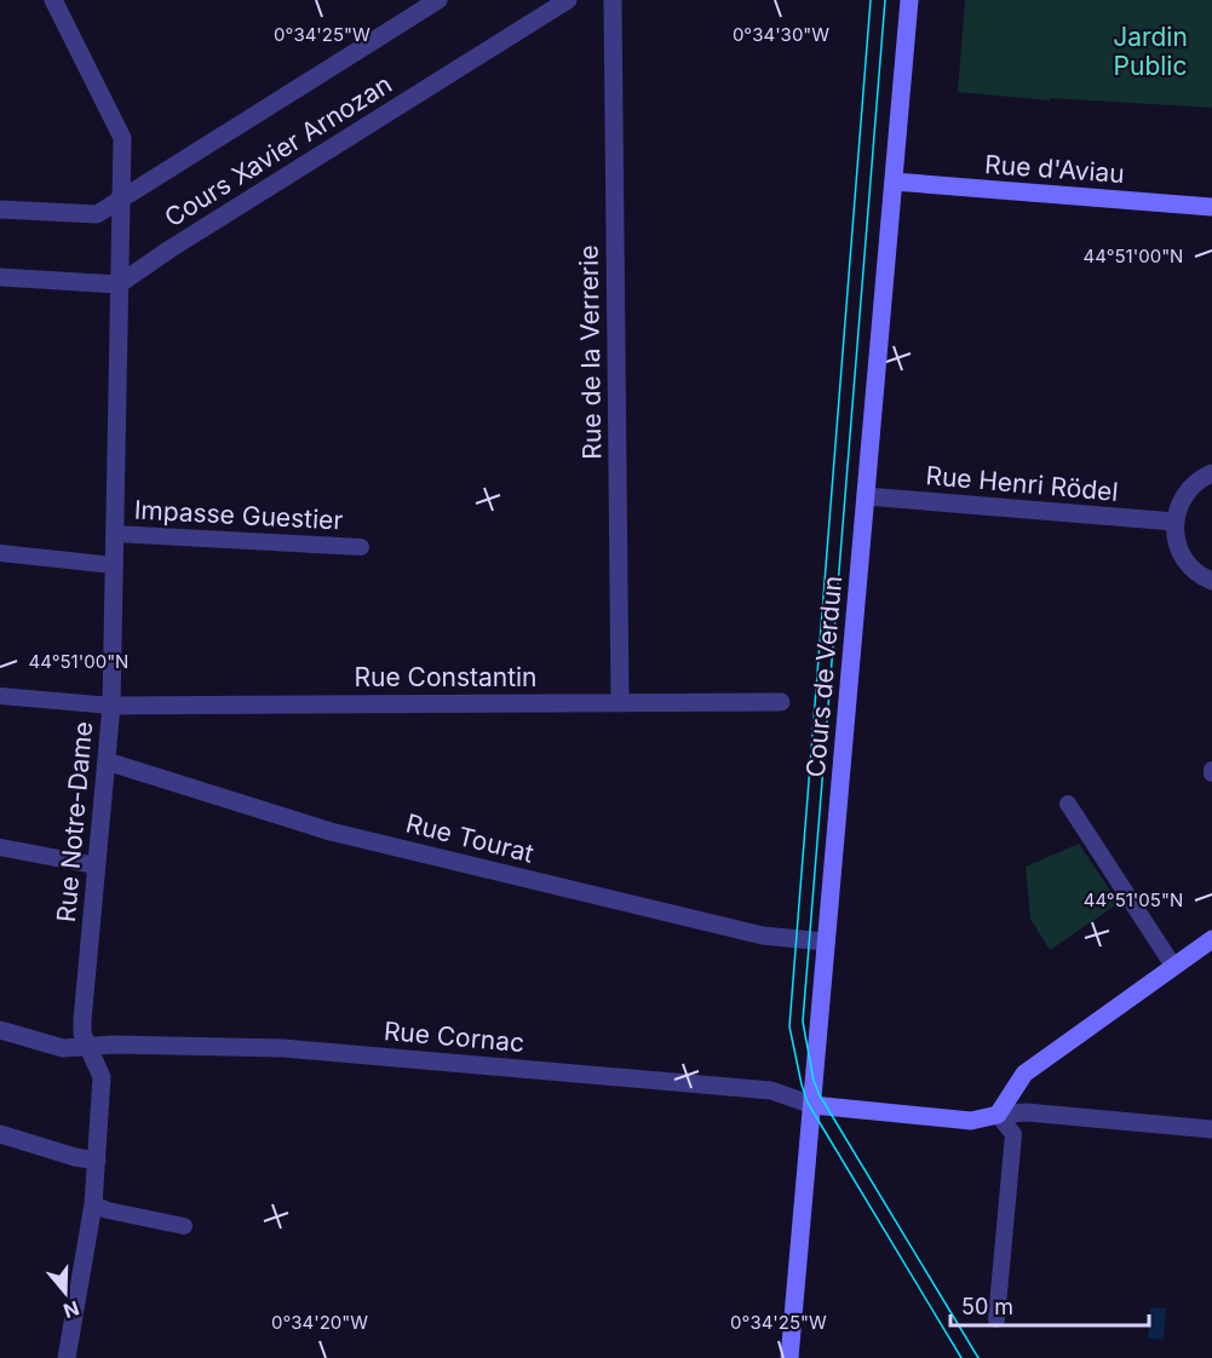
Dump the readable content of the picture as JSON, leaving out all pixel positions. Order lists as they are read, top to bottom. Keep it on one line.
{"streets":{"main road":["Rue d'Aviau","Cours de Verdun"],"street":["Cours Xavier Arnozan","Rue de la Verrerie","Rue Henri Rödel","Rue Constantin","Rue Notre-Dame","Rue Tourat","Rue Cornac"],"lane":["Impasse Guestier"]},"crossings":[["Cours Xavier Arnozan","Rue Notre-Dame"],["Rue d'Aviau","Cours de Verdun"],["Rue de la Verrerie","Rue Constantin"],["Rue Henri Rödel","Cours de Verdun"],["Impasse Guestier","Rue Notre-Dame"],["Cours de Verdun","Rue Tourat"],["Cours de Verdun","Rue Cornac"],["Rue Constantin","Rue Notre-Dame"],["Rue Notre-Dame","Rue Tourat"],["Rue Notre-Dame","Rue Cornac"]],"parks":["Jardin Public"],"scale_bar":"50 m","north":"bottom","coordinates":["0°34'25\"W","0°34'30\"W","44°51'00\"N","44°51'05\"N","0°34'20\"W"]}
